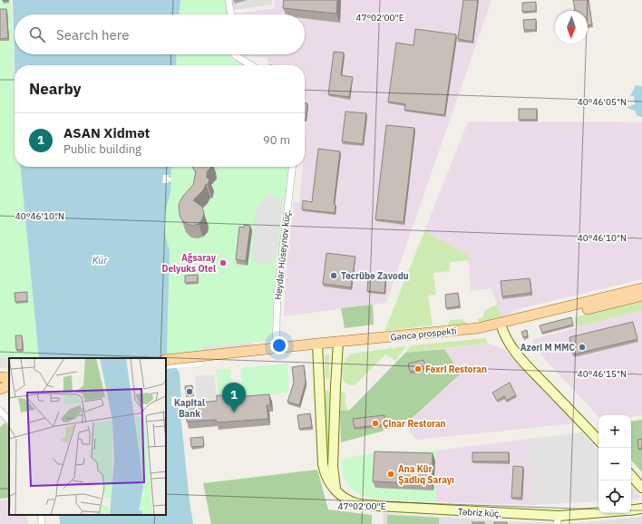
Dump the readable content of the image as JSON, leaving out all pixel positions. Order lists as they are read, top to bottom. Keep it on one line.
{"streets":{"main road":["Gəncə prospekti","Təbriz küç."],"street":["Heydər Hüseynov küç."]},"crossings":[["Heydər Hüseynov küç.","Gəncə prospekti"]],"water":["Kür"],"places":["Ağsaray Delyuks Otel","Təcrübə Zavodu","Azəri M MMC","Fəxri Restoran","Kapital Bank","Çinar Restoran","Ana Kür Şadlıq Sarayı"],"north":"bottom","page":{"search":"Search here","heading":"Nearby","list":[{"mark":"1","name":"ASAN Xidmət","note":"Public building","value":"90 m"}],"pins":"1","map_buttons":["+","−"]},"coordinates":["47°02'00\"E","40°46'05\"N","40°46'10\"N","40°46'15\"N"]}
